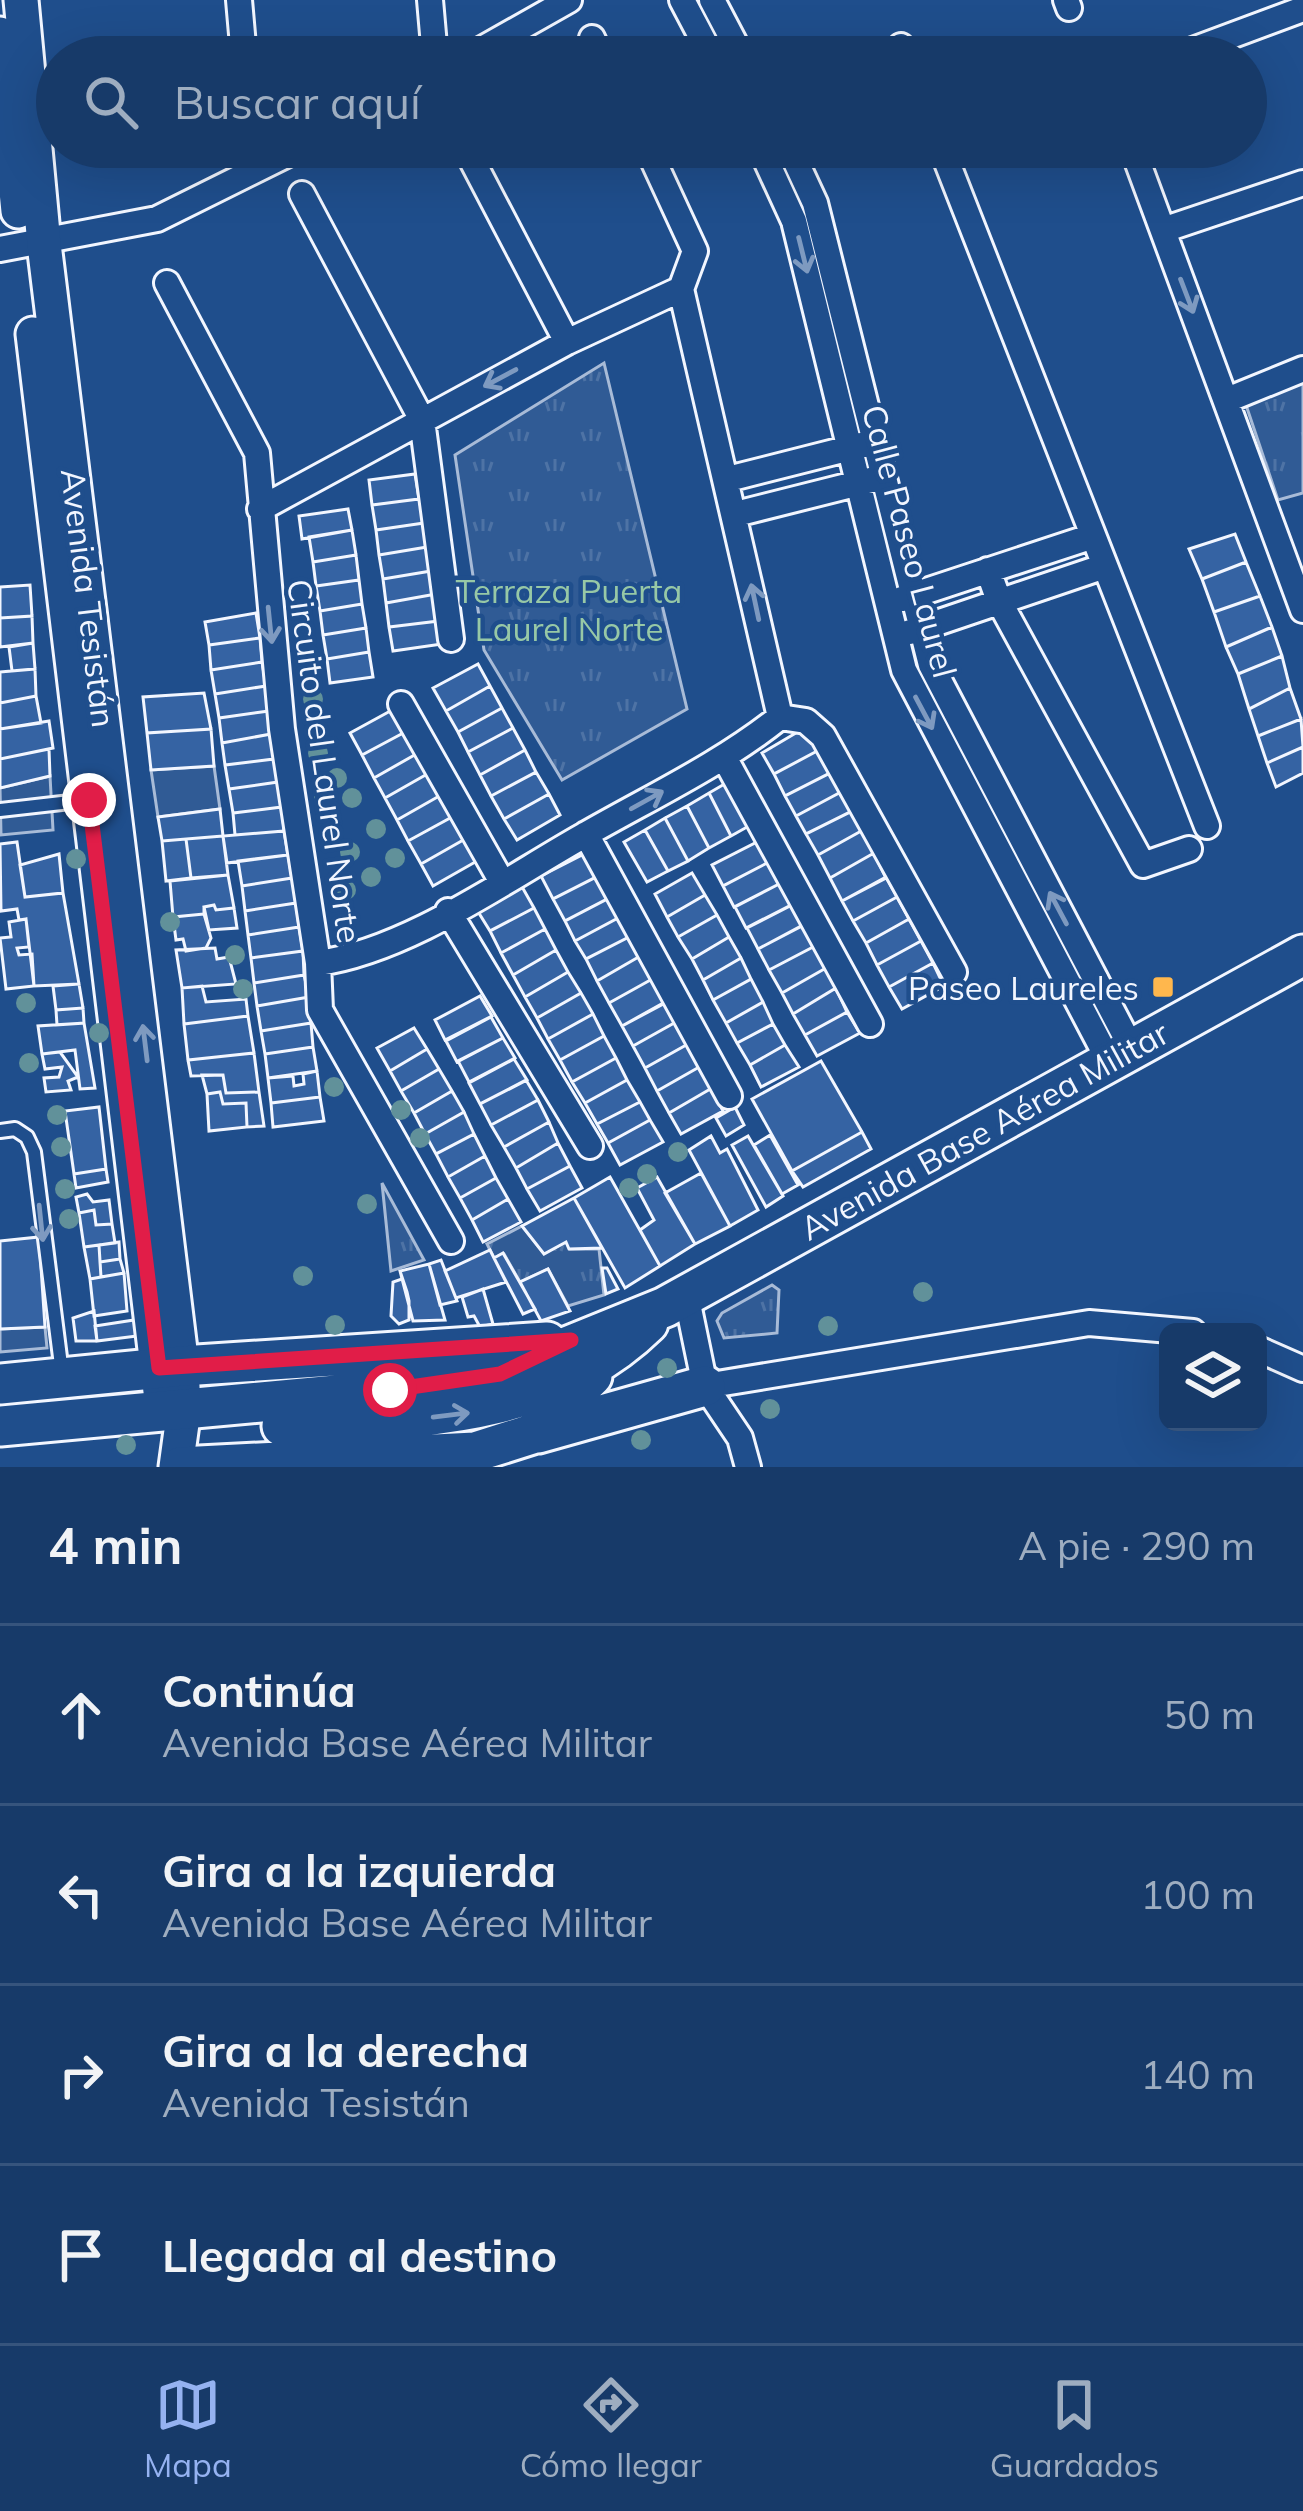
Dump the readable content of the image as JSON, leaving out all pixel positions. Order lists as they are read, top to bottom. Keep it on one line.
{"streets":{"main road":["Avenida Base Aérea Militar"],"street":["Calle Paseo Laurel","Avenida Tesistán","Circuito del Laurel Norte"]},"crossings":[["Calle Paseo Laurel","Avenida Base Aérea Militar"],["Avenida Tesistán","Avenida Base Aérea Militar"]],"parks":["Terraza Puerta Laurel Norte"],"places":{"transit":["Paseo Laureles"]},"page":{"search":"Buscar aquí","heading":["4 min","A pie · 290 m"],"list":[["Continúa","Avenida Base Aérea Militar","50 m"],["Gira a la izquierda","Avenida Base Aérea Militar","100 m"],["Gira a la derecha","Avenida Tesistán","140 m"],"Llegada al destino"],"nav":["Mapa","Cómo llegar","Guardados"]}}
